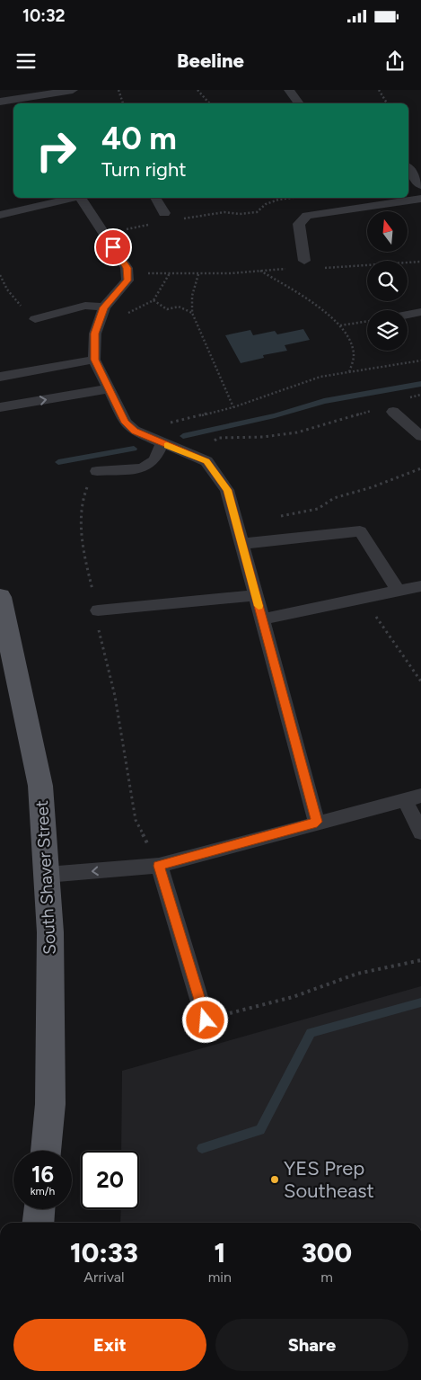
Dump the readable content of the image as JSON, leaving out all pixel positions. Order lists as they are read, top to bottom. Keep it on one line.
{"streets":{"main road":["South Shaver Street"]},"places":["YES Prep Southeast"],"north":"top","page":{"status":"10:32","header":"Beeline","turn":["40 m","Turn right"],"speed":"16 km/h","limit":"20","eta":["10:33","Arrival","1","min","300","m"],"buttons":["Exit","Share"]}}
